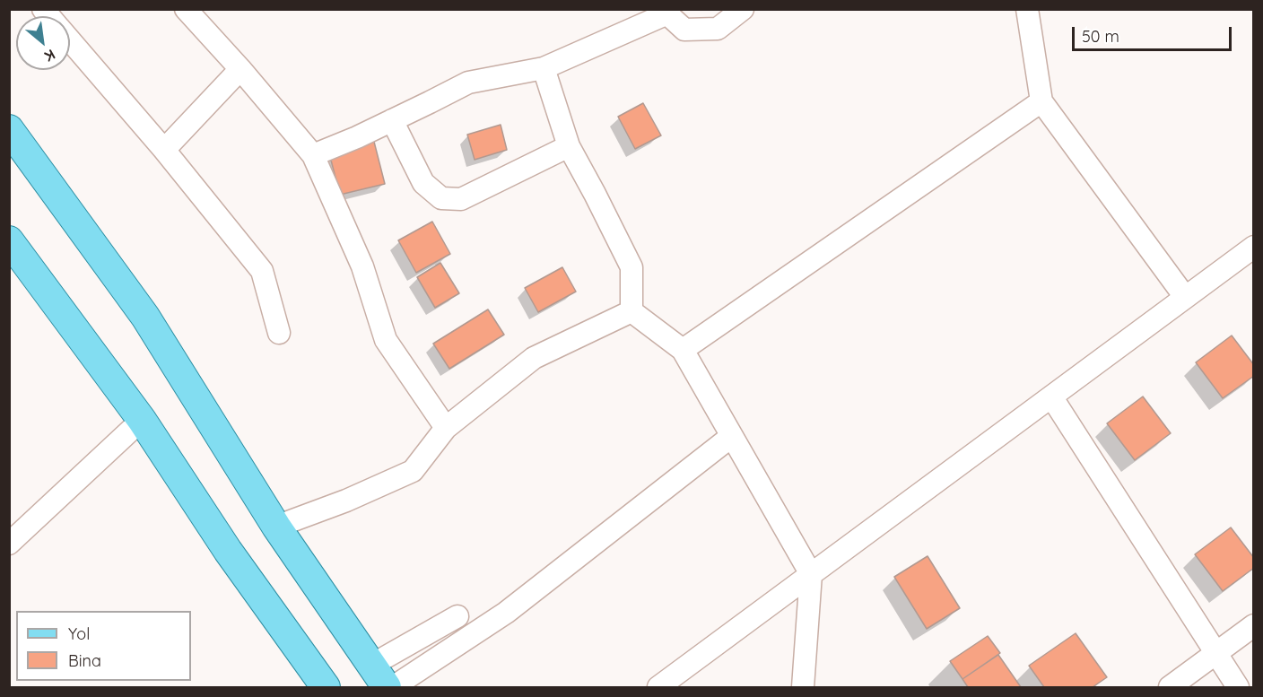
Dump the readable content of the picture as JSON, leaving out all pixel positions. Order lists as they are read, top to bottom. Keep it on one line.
{"legend":["Yol","Bina"],"scale_bar":"50 m","north":"bottom right"}
